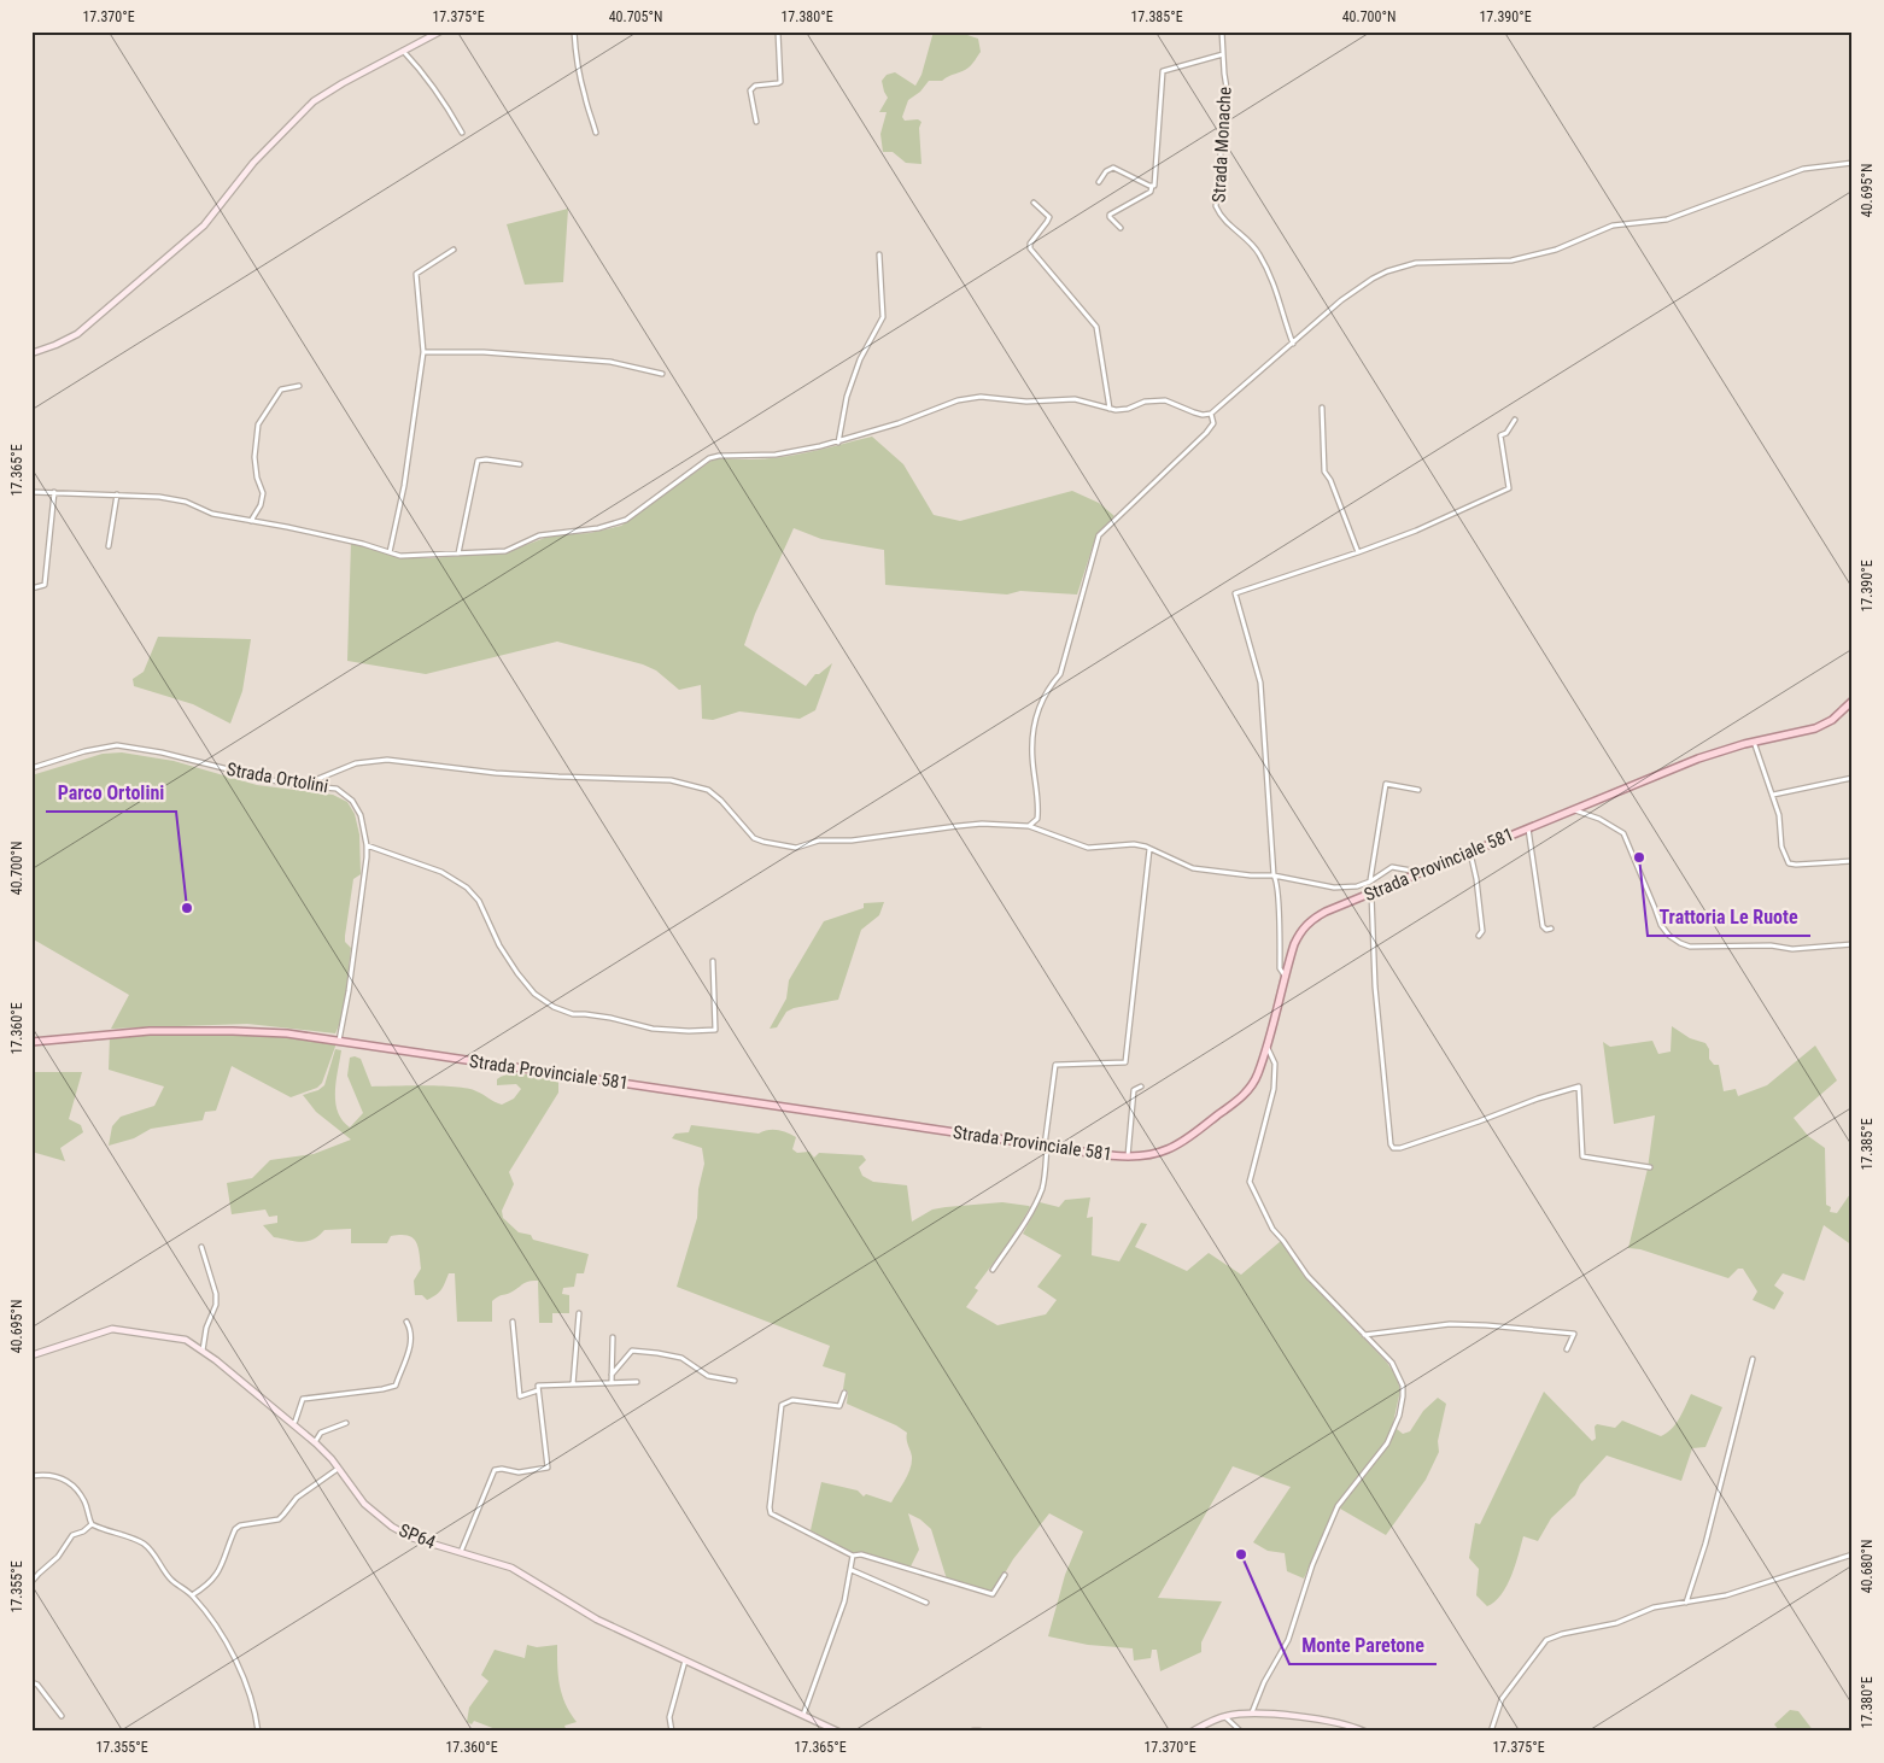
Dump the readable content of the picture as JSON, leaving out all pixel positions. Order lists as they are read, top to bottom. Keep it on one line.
{"streets":{"main road":["Strada Provinciale 581"],"street":["Strada Monache","Strada Ortolini","SP64"]},"crossings":[["Strada Ortolini","Strada Provinciale 581"]],"places":["Trattoria Le Ruote","Parco Ortolini","Monte Paretone"],"coordinates":["17.370°E","17.375°E","40.705°N","17.380°E","17.385°E","40.700°N","17.390°E","40.695°N","17.365°E","17.360°E","40.680°N","17.355°E"]}
